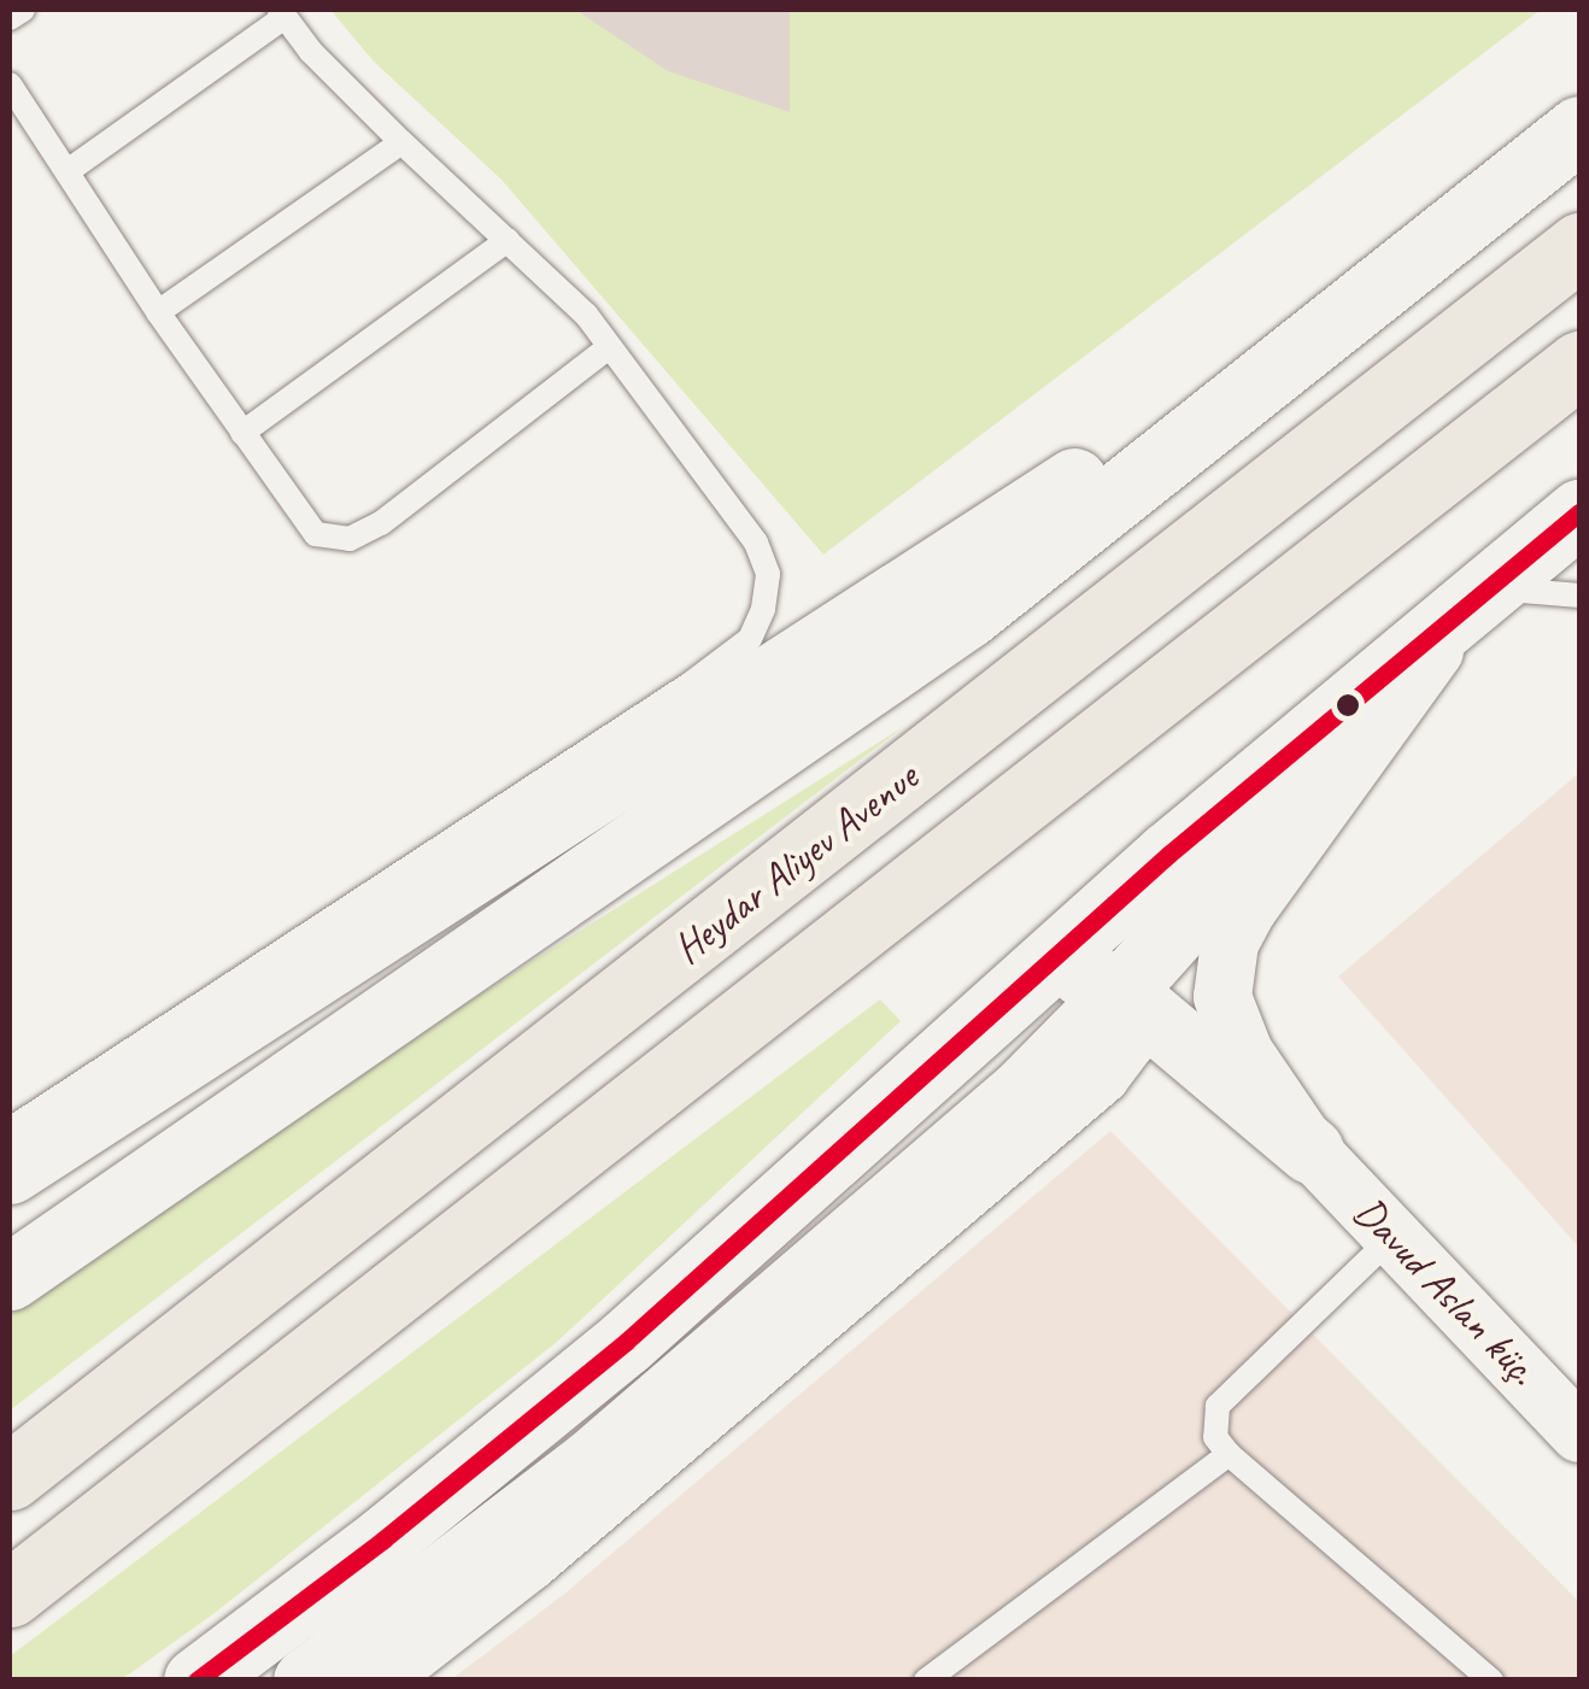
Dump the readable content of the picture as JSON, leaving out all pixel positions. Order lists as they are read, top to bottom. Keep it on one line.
{"streets":{"highway":["Heydar Aliyev Avenue"],"street":["Davud Aslan küç."]}}
